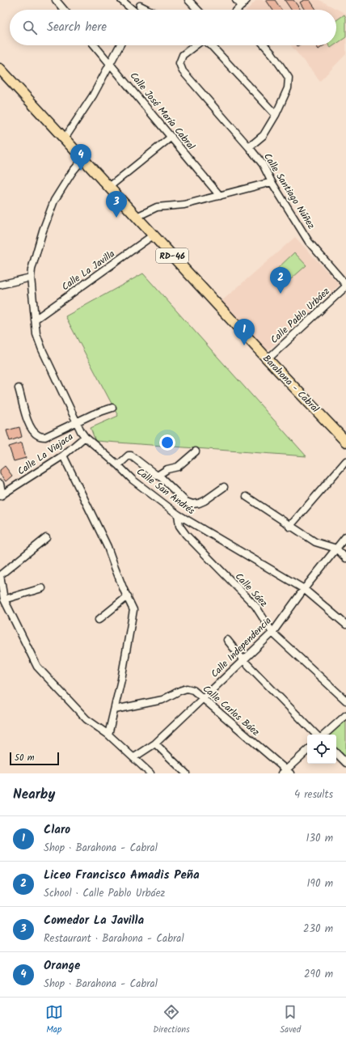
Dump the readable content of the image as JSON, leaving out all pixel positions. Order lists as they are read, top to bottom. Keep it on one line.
{"streets":{"main road":["RD-46","Barahona - Cabral"],"street":["Calle José María Cabral","Calle Santiago Núñez","Calle La Javilla","Calle Pablo Urbáez","Calle La Viajaca","Calle San Andrés","Calle Sáez","Calle Independencia","Calle Carlos Báez"]},"crossings":[["Calle Santiago Núñez","Calle Pablo Urbáez"],["Calle La Javilla","Barahona - Cabral"],["Calle La Javilla","Calle San Andrés"],["Calle Pablo Urbáez","Barahona - Cabral"],["Barahona - Cabral","Calle San Andrés"],["Calle La Viajaca","Calle San Andrés"],["Calle San Andrés","Calle Sáez"],["Calle San Andrés","Calle Independencia"],["Calle Sáez","Calle Independencia"],["Calle Independencia","Calle Carlos Báez"]],"scale_bar":"50 m","page":{"search":"Search here","pins":["4","3","2","1"],"scale":"50 m","heading":["Nearby","4 results"],"list":[{"mark":"1","name":"Claro","note":"Shop · Barahona - Cabral","value":"130 m"},{"mark":"2","name":"Liceo Francisco Amadis Peña","note":"School · Calle Pablo Urbáez","value":"190 m"},{"mark":"3","name":"Comedor La Javilla","note":"Restaurant · Barahona - Cabral","value":"230 m"},{"mark":"4","name":"Orange","note":"Shop · Barahona - Cabral","value":"290 m"}],"nav":["Map","Directions","Saved"]}}
